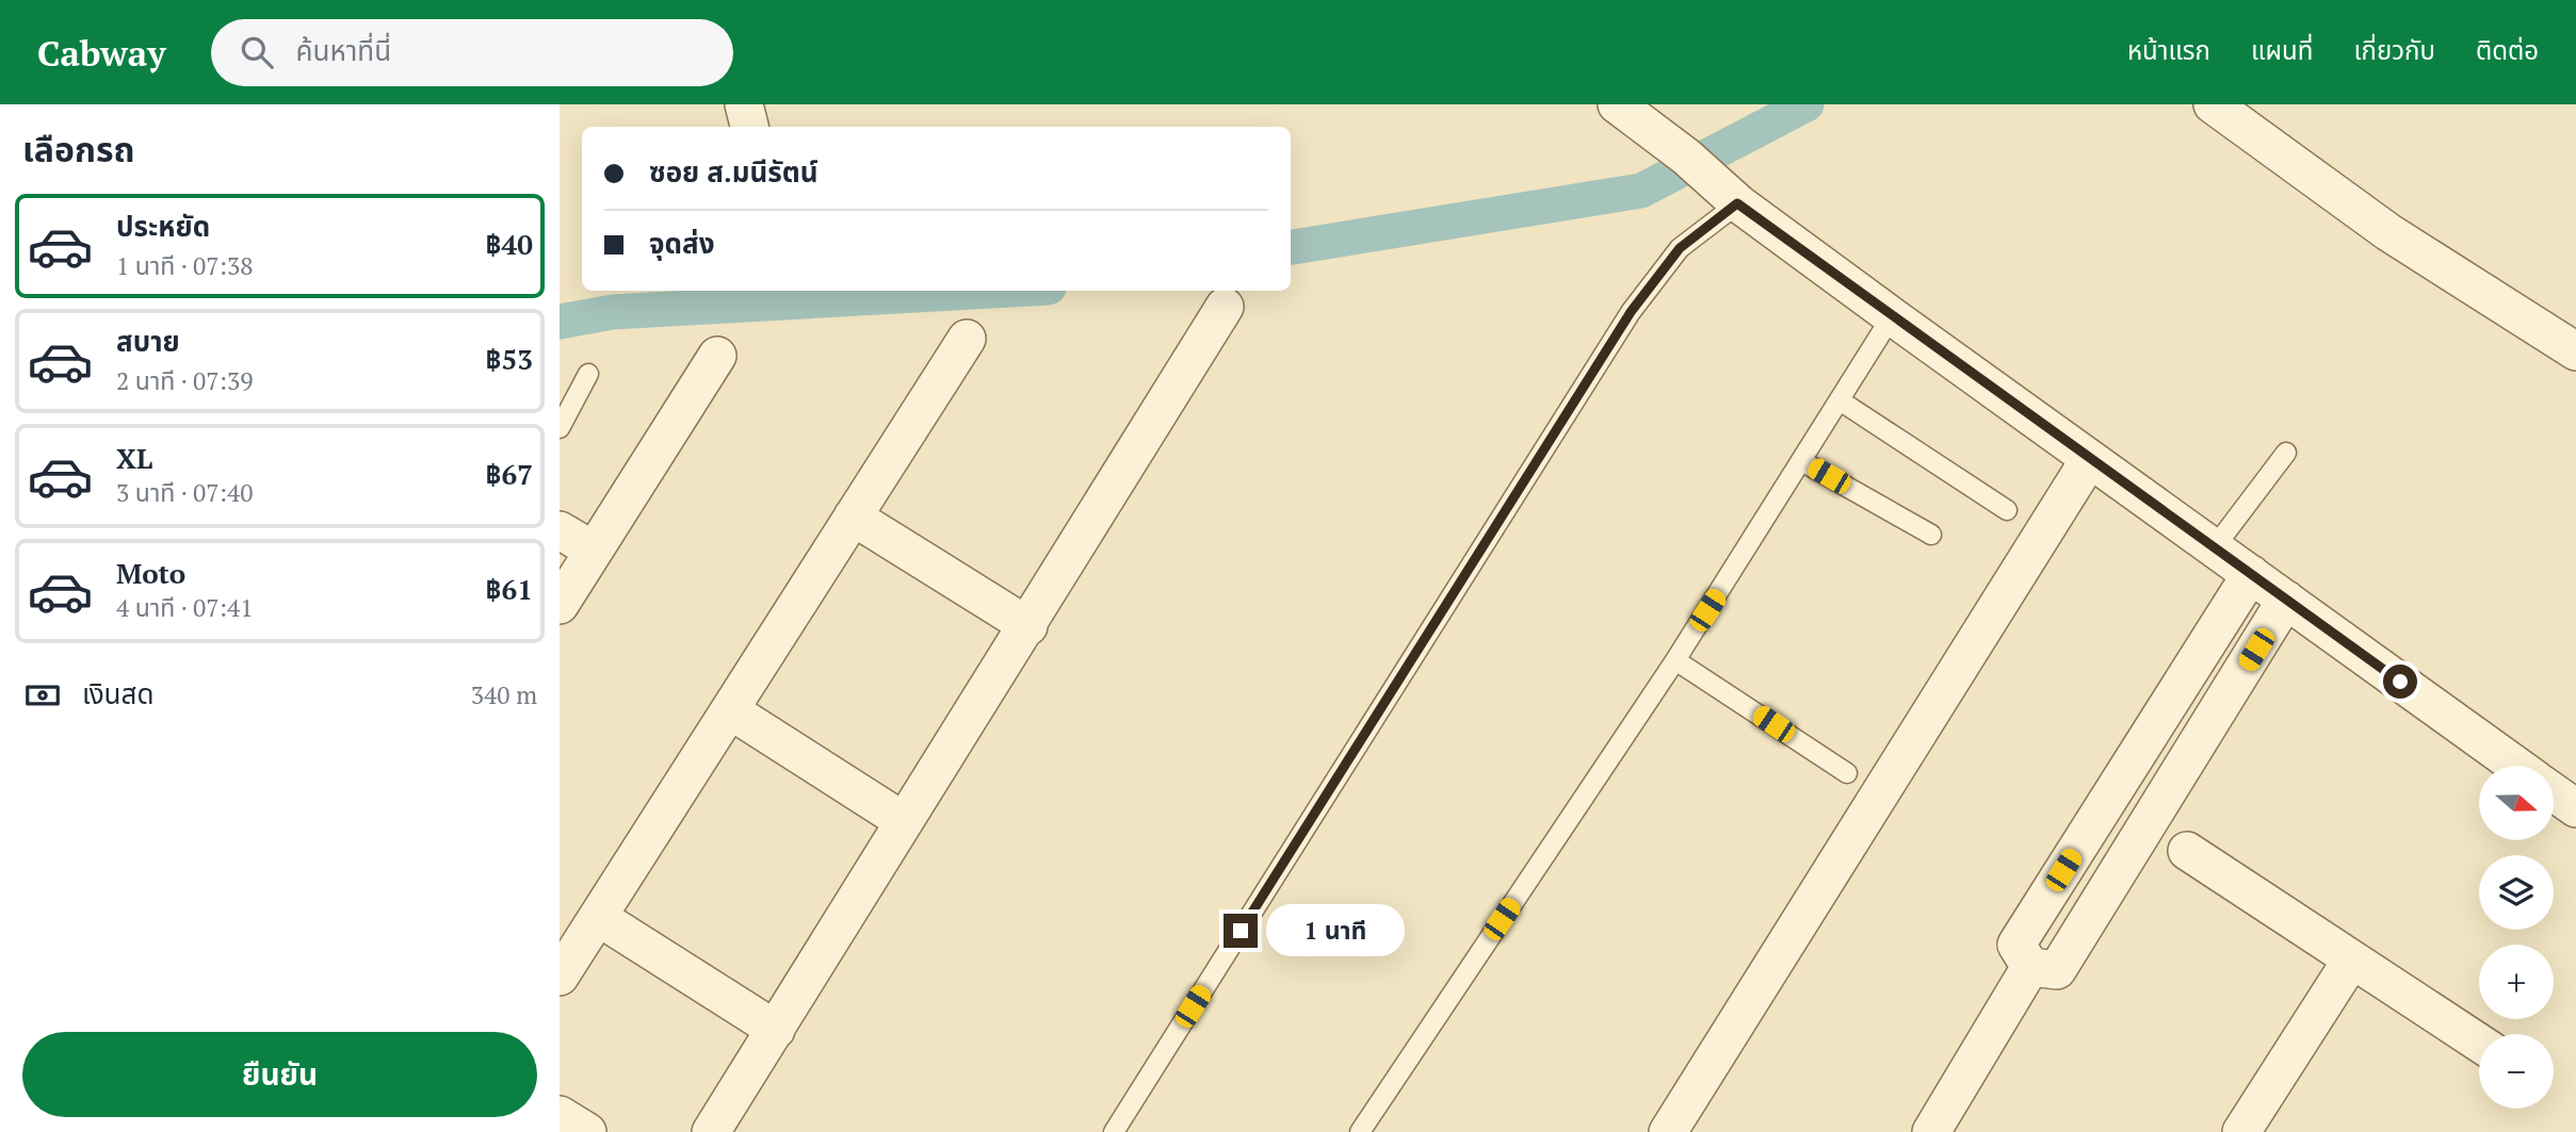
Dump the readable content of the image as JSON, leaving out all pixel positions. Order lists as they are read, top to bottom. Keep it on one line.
{"north":"right","page":{"header":"Cabway","search":"ค้นหาที่นี่","nav":["หน้าแรก","แผนที่","เกี่ยวกับ","ติดต่อ"],"heading":"เลือกรถ","banner":["ซอย ส.มนีรัตน์","จุดส่ง"],"list":[{"name":"ประหยัด","note":"1 นาที · 07:38","value":"฿40"},{"name":"สบาย","note":"2 นาที · 07:39","value":"฿53"},{"name":"XL","note":"3 นาที · 07:40","value":"฿67"},{"name":"Moto","note":"4 นาที · 07:41","value":"฿61"}],"pay":["เงินสด","340 m"],"map_buttons":["+","−"],"bubble":"1 นาที","buttons":"ยืนยัน"}}
